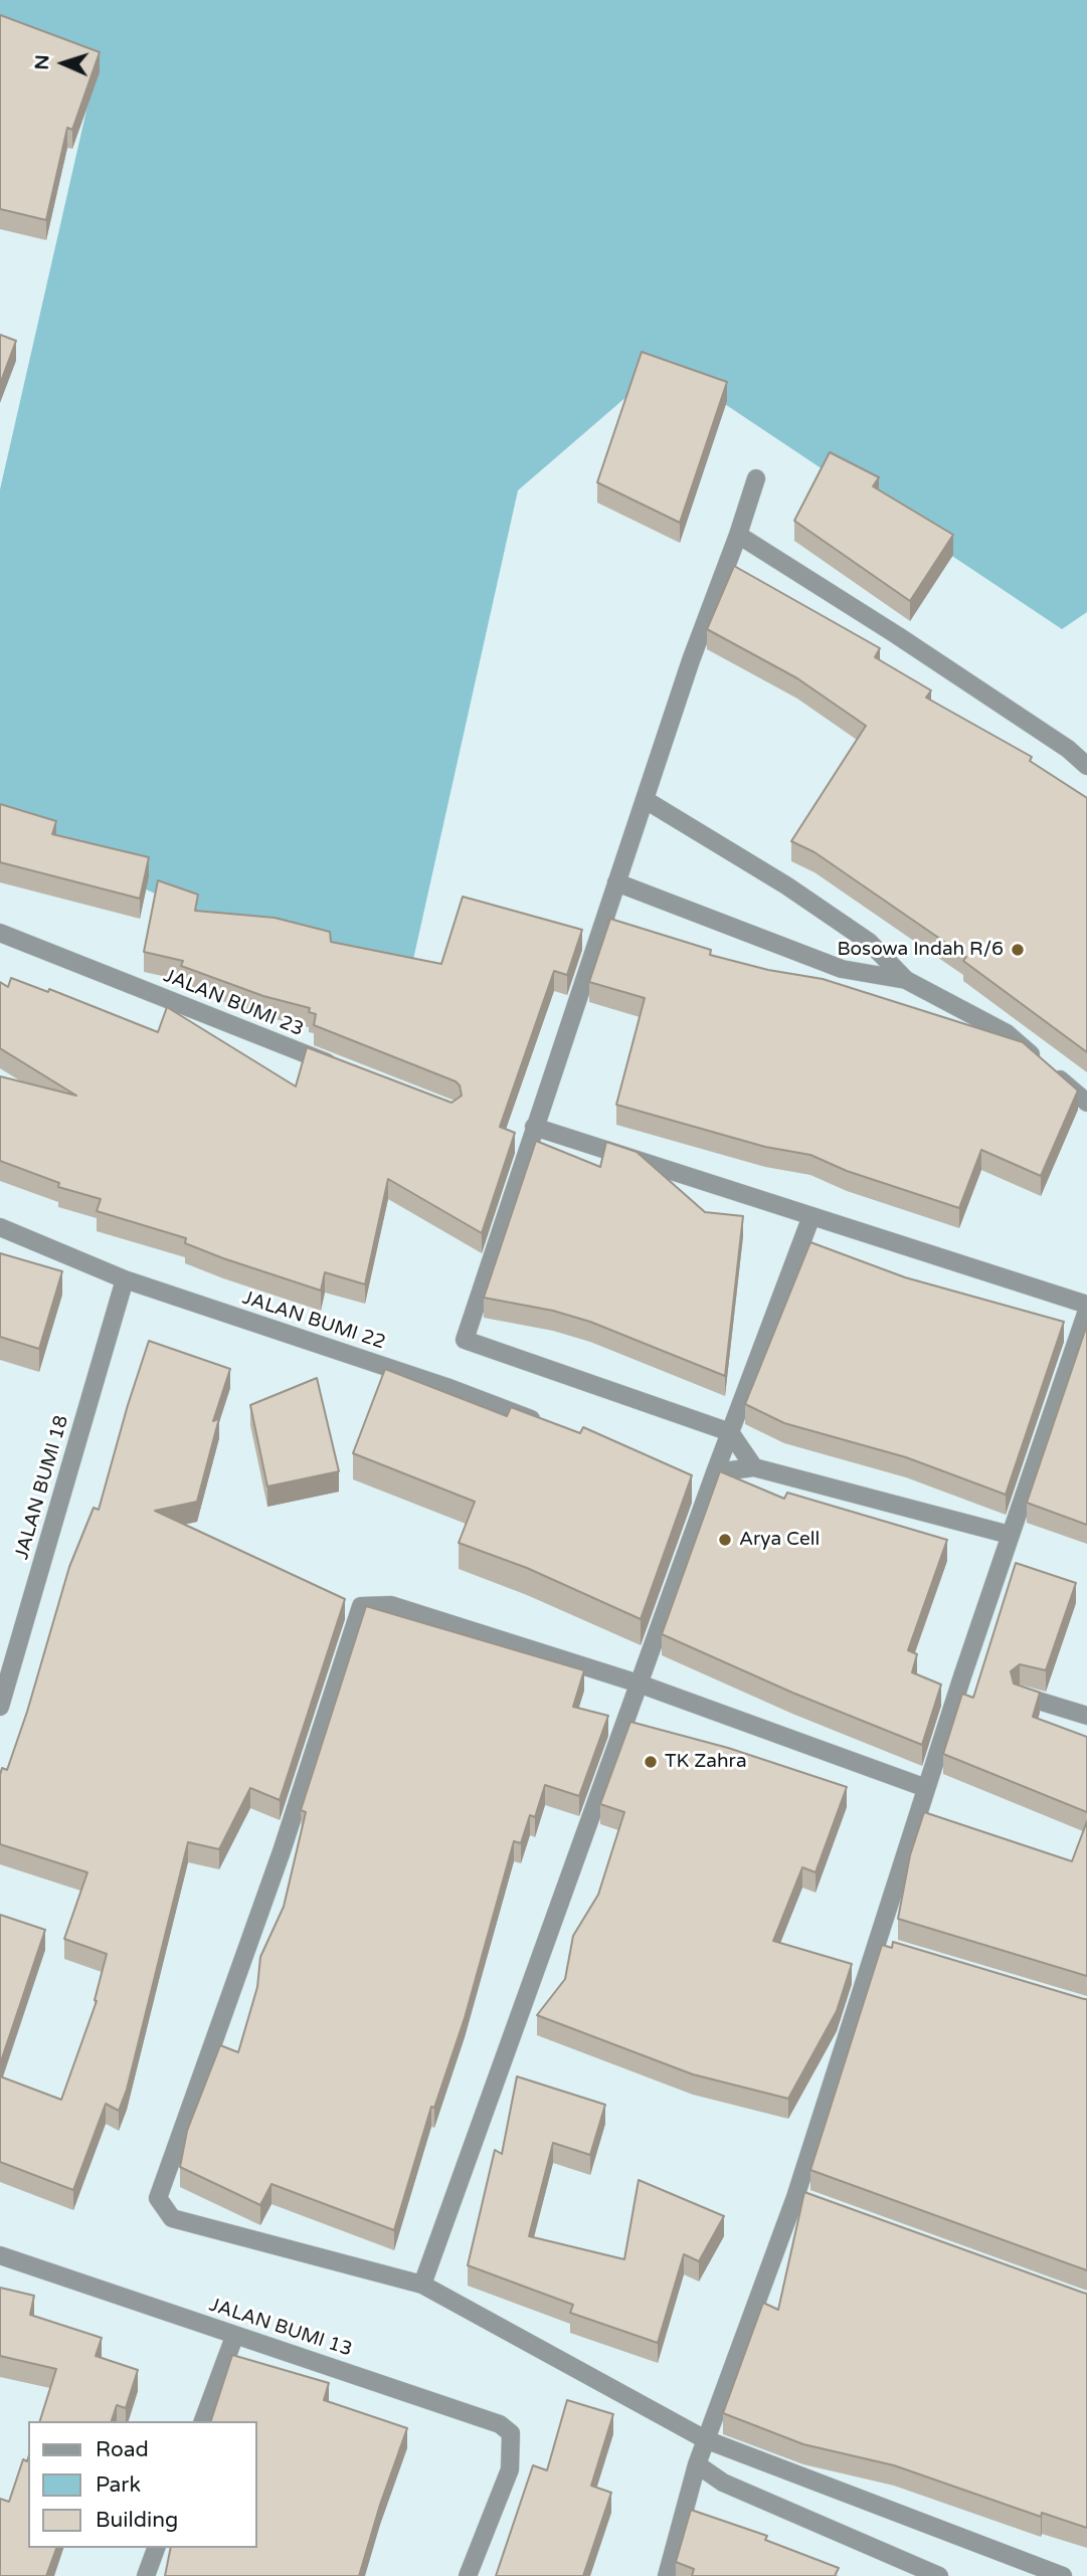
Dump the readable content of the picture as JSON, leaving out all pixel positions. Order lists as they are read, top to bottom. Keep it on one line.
{"streets":{"street":["JALAN BUMI 23","JALAN BUMI 22","JALAN BUMI 18","JALAN BUMI 13"]},"crossings":[["JALAN BUMI 22","JALAN BUMI 18"]],"places":["Bosowa Indah R/6","Arya Cell","TK Zahra"],"legend":["Road","Park","Building"],"north":"left"}
